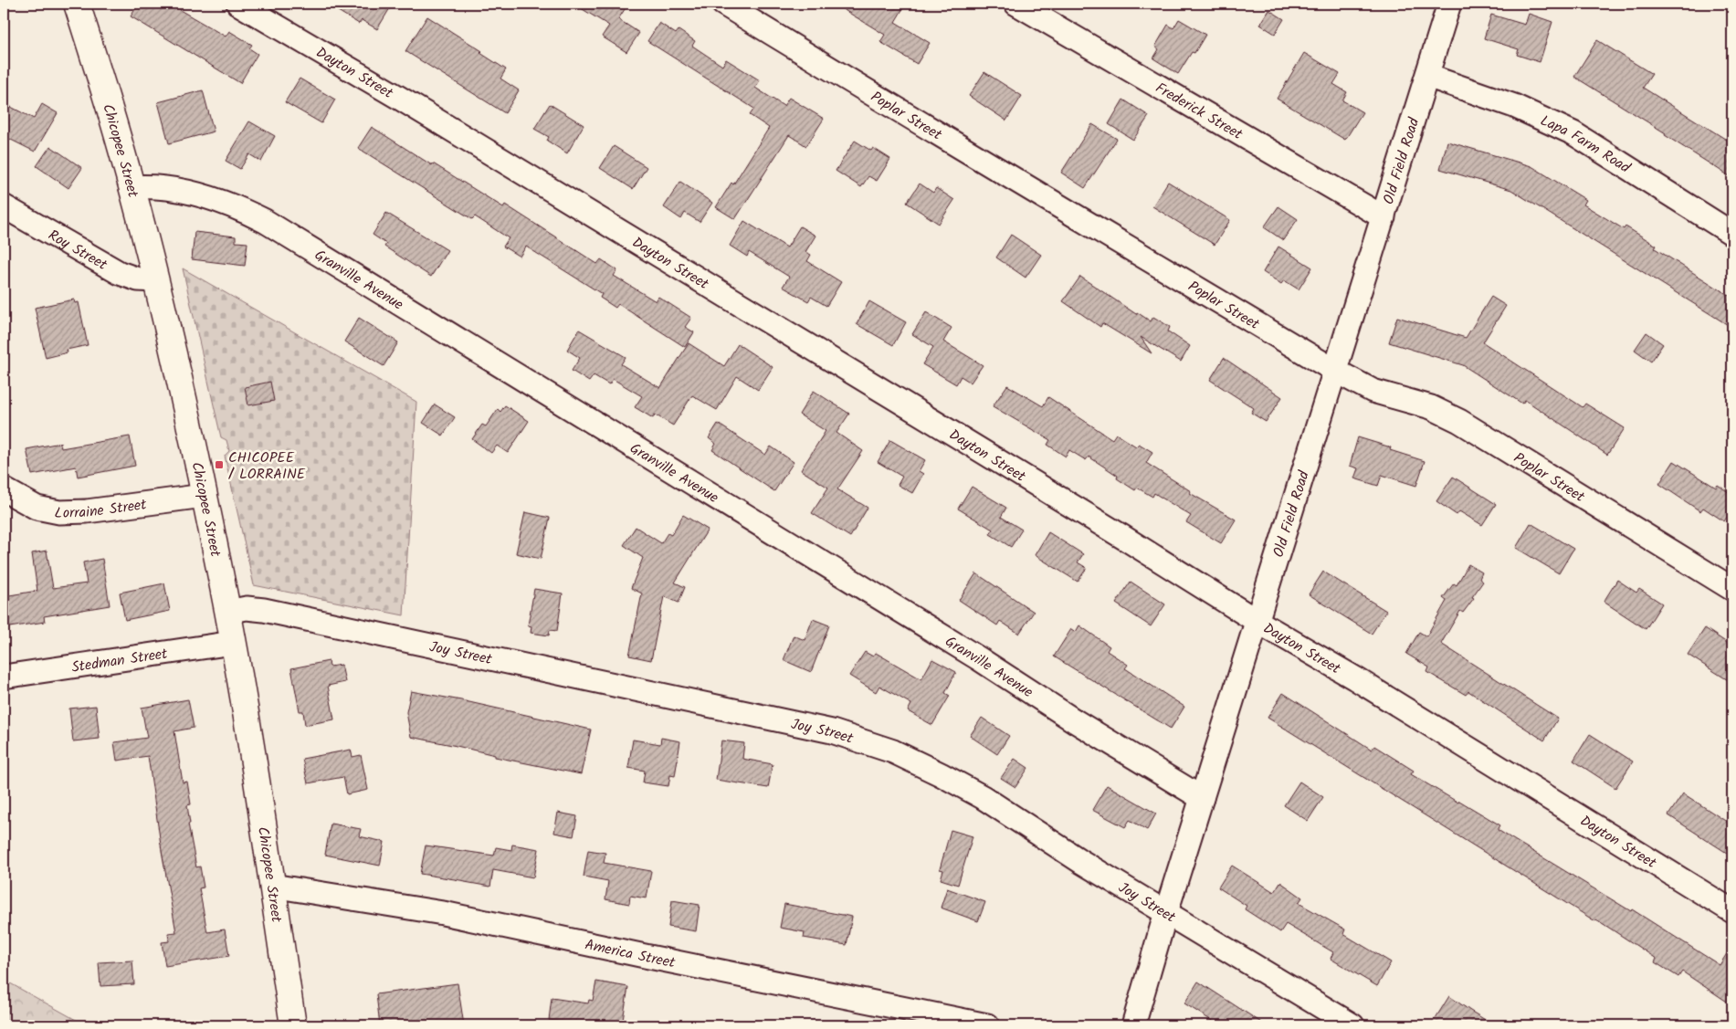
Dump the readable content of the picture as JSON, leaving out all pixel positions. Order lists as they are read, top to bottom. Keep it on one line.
{"streets":{"main road":["Chicopee Street"],"street":["Dayton Street","Frederick Street","Poplar Street","Lapa Farm Road","Old Field Road","Roy Street","Granville Avenue","Lorraine Street","Joy Street","Stedman Street","America Street"]},"crossings":[["Dayton Street","Old Field Road"],["Frederick Street","Old Field Road"],["Poplar Street","Old Field Road"],["Lapa Farm Road","Old Field Road"],["Chicopee Street","Roy Street"],["Chicopee Street","Granville Avenue"],["Chicopee Street","Lorraine Street"],["Chicopee Street","Joy Street"],["Chicopee Street","Stedman Street"],["Chicopee Street","America Street"],["Old Field Road","Granville Avenue"],["Old Field Road","Joy Street"]],"places":{"transit":["CHICOPEE / LORRAINE"]}}
